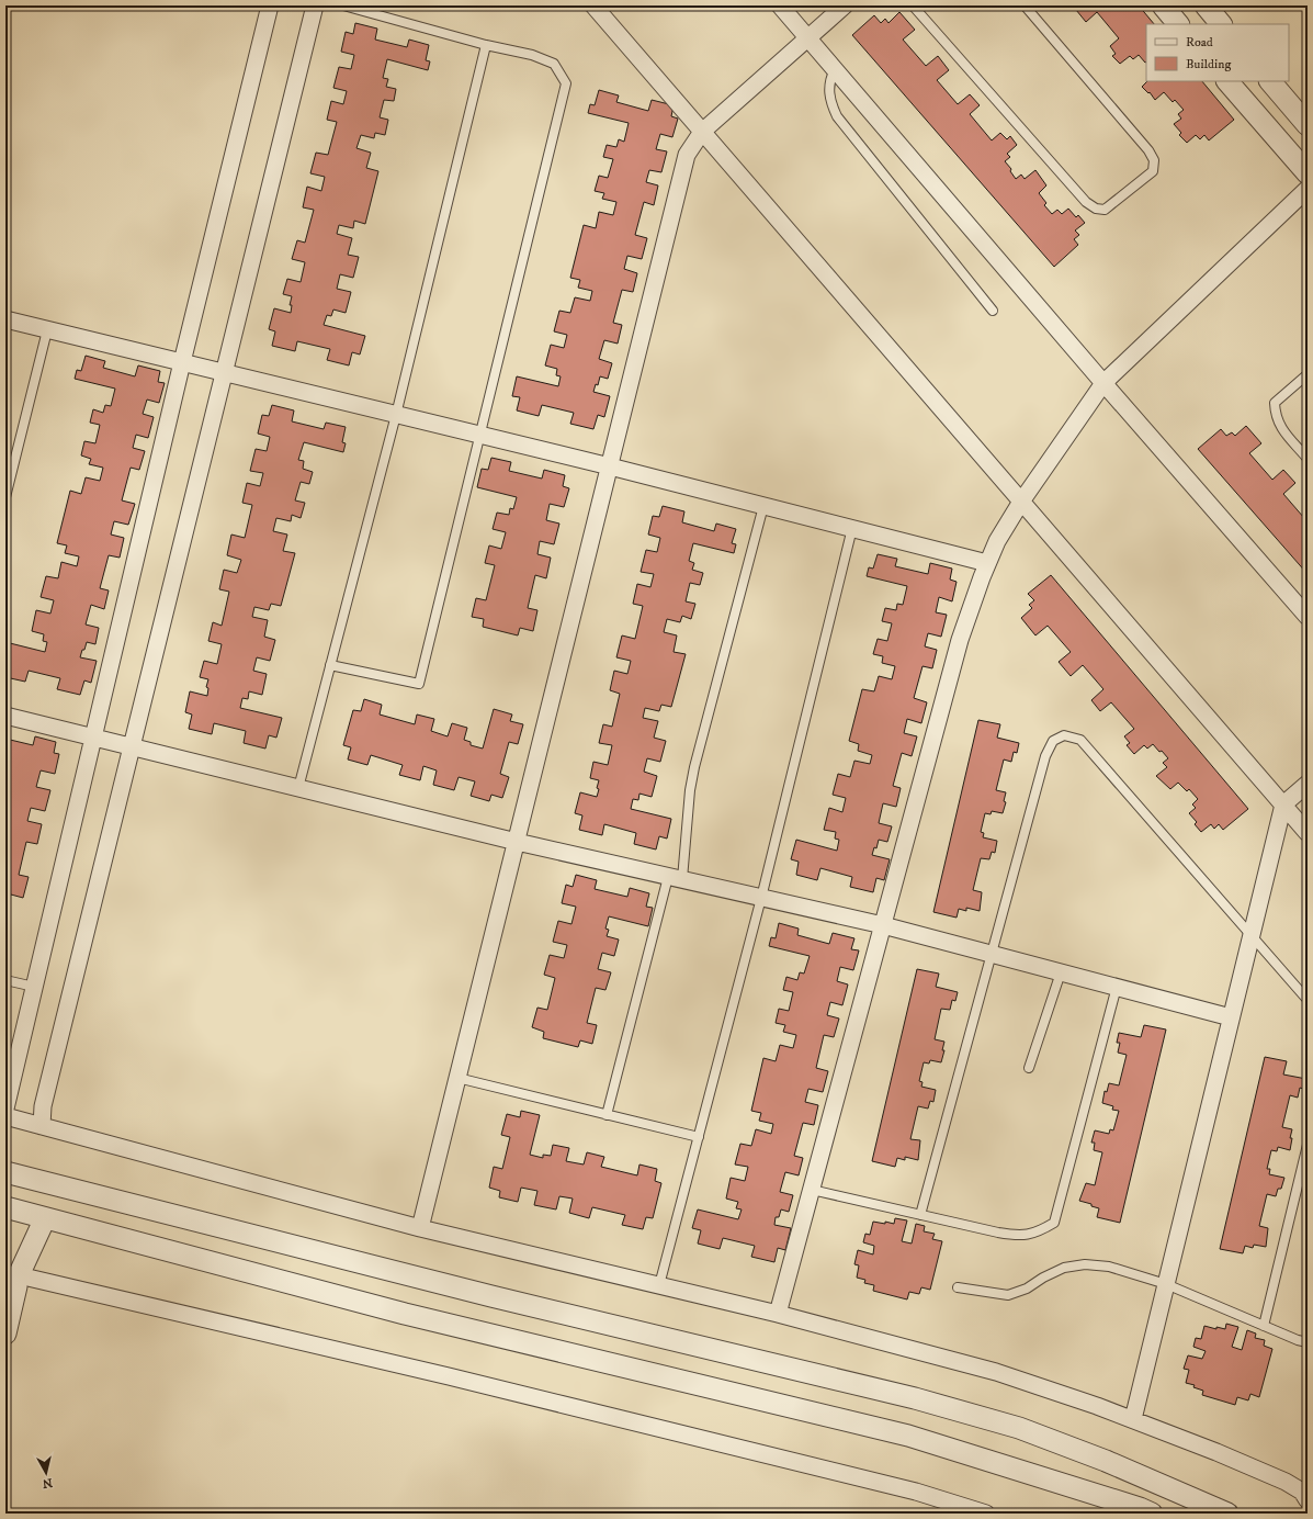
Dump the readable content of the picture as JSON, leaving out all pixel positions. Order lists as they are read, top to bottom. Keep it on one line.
{"legend":["Road","Building"],"north":"bottom"}
